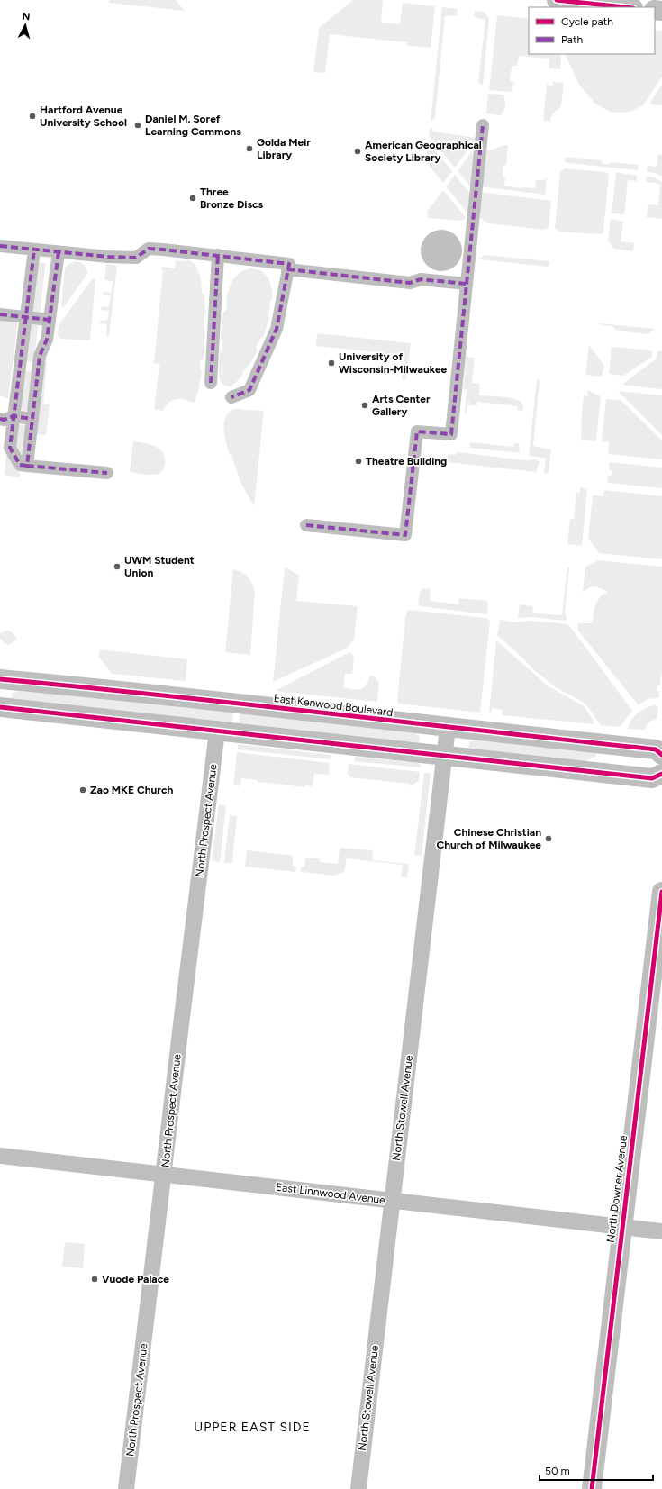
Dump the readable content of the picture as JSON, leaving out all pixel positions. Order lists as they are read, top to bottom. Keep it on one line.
{"streets":{"street":["East Kenwood Boulevard","North Prospect Avenue","North Stowell Avenue","North Downer Avenue","East Linnwood Avenue"]},"crossings":[["East Kenwood Boulevard","North Stowell Avenue"],["North Prospect Avenue","East Linnwood Avenue"],["North Stowell Avenue","East Linnwood Avenue"],["North Downer Avenue","East Linnwood Avenue"]],"districts":["UPPER EAST SIDE"],"places":["Hartford Avenue University School","Daniel M. Soref Learning Commons","Golda Meir Library","American Geographical Society Library","Three Bronze Discs","University of Wisconsin-Milwaukee","Arts Center Gallery","Theatre Building","UWM Student Union","Zao MKE Church","Chinese Christian Church of Milwaukee","Vuode Palace"],"legend":["Cycle path","Path"],"scale_bar":"50 m","north":"top"}
